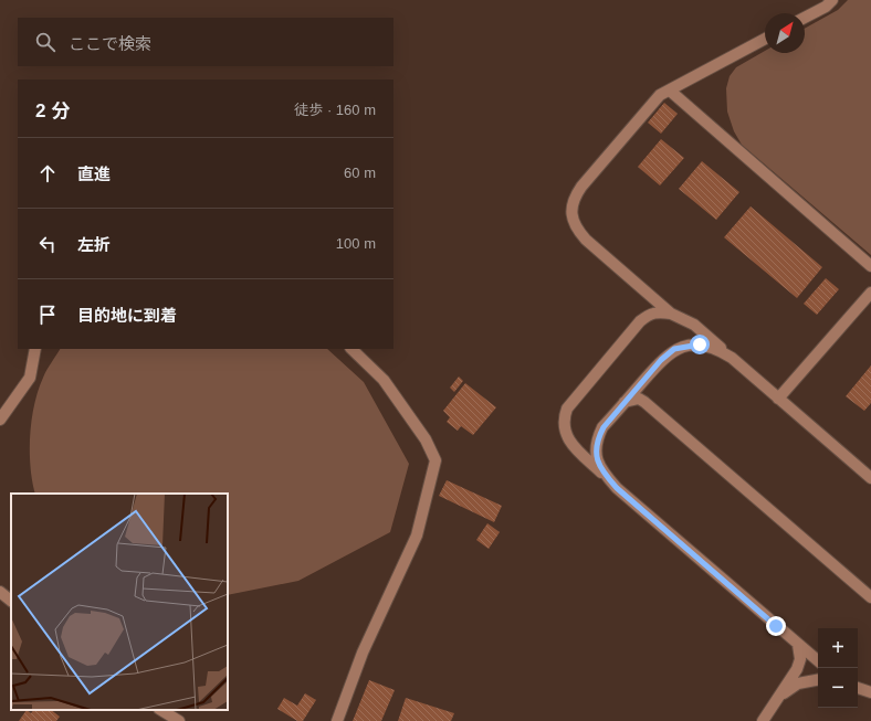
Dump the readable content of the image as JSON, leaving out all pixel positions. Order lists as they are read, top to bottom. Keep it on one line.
{"north":"top right","page":{"search":"ここで検索","heading":["2 分","徒歩 · 160 m"],"list":[["直進","60 m"],["左折","100 m"],"目的地に到着"],"map_buttons":["+","−"]}}
